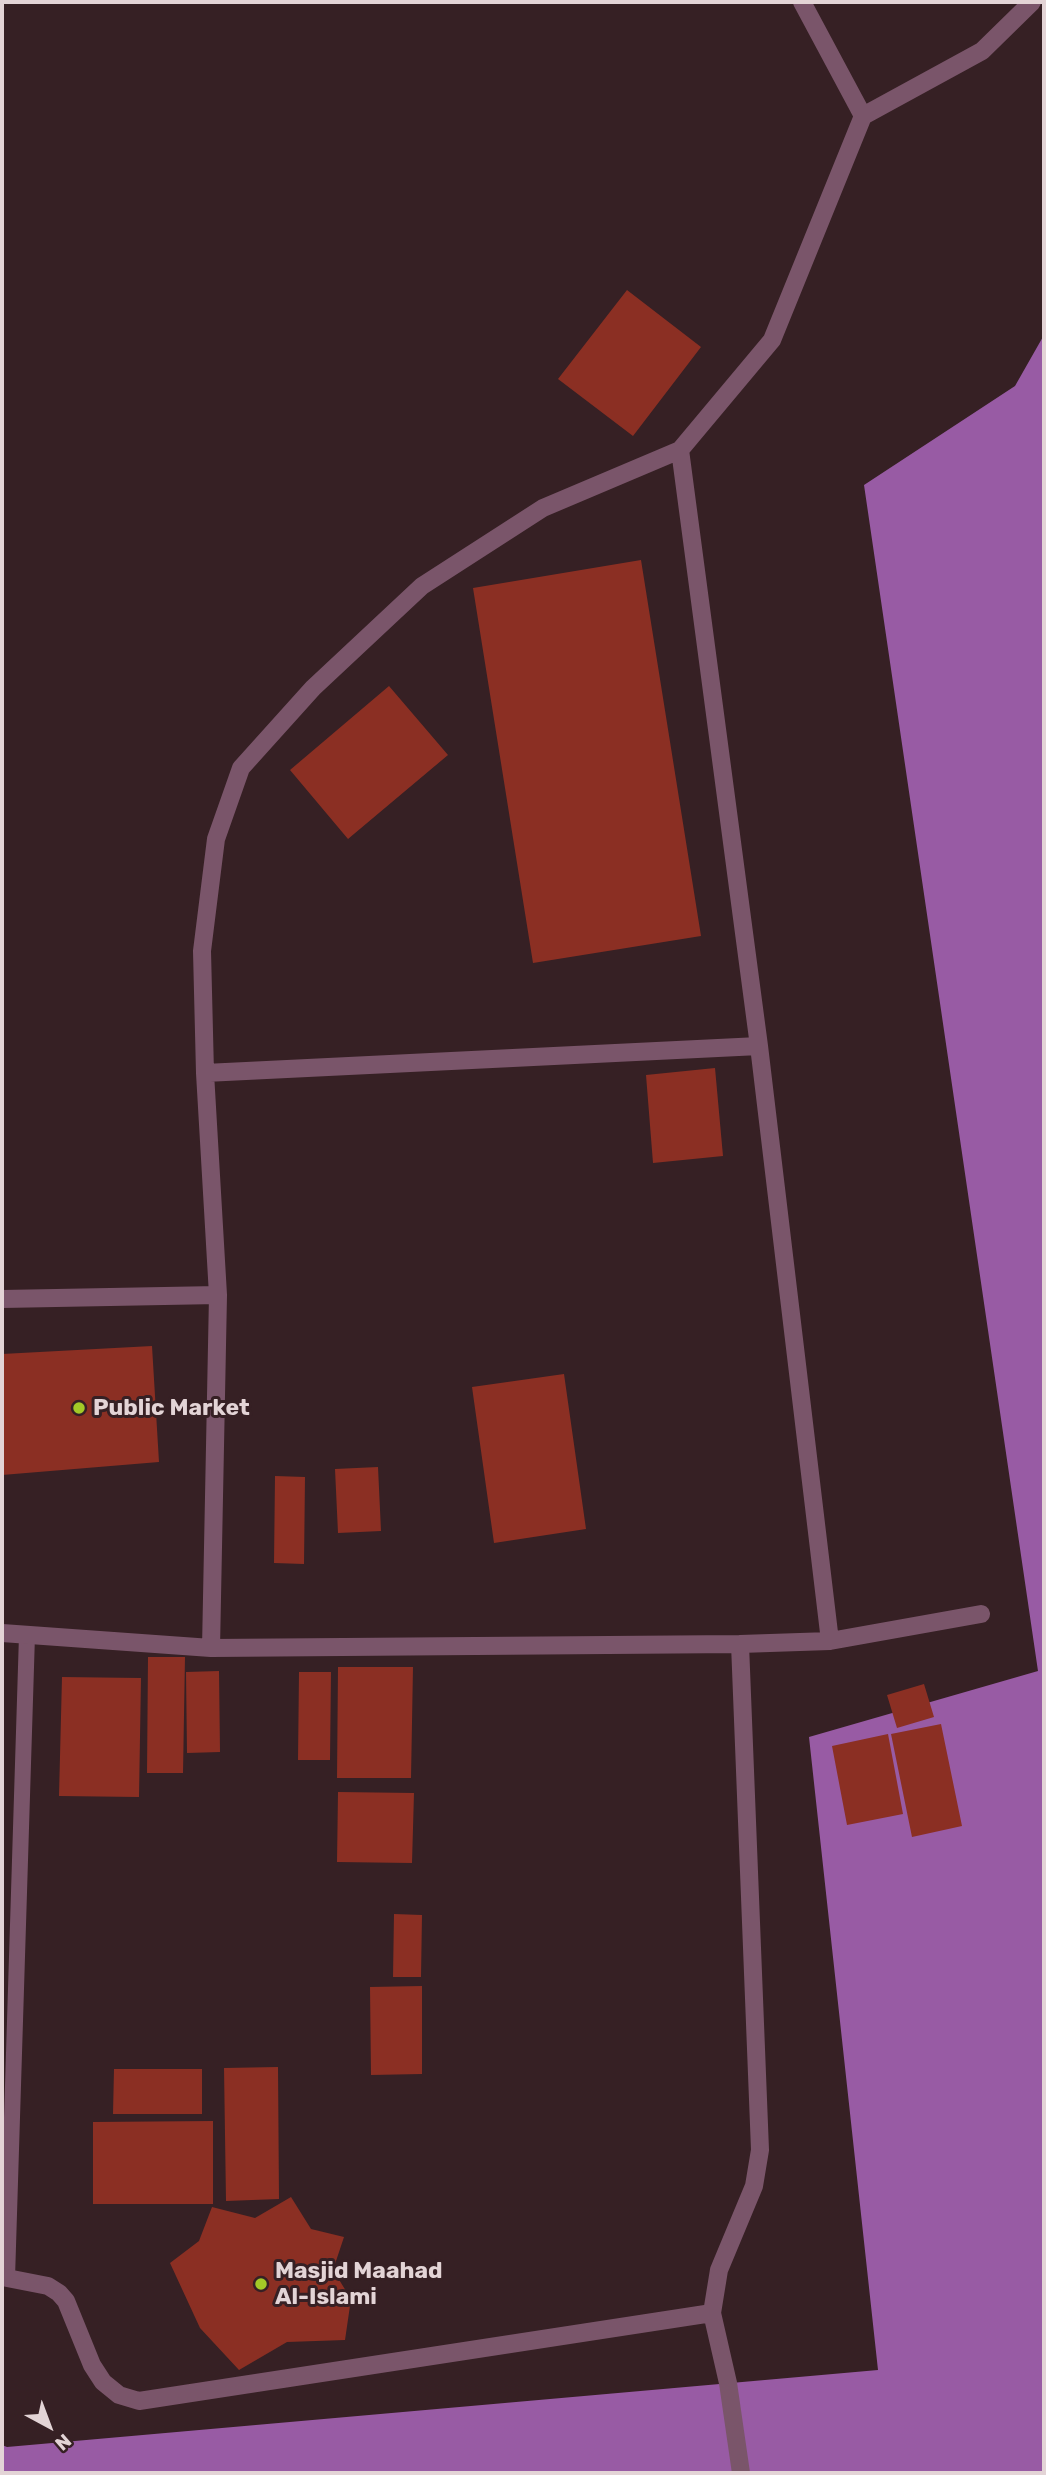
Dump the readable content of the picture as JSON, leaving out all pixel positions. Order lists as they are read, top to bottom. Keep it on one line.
{"places":["Public Market","Masjid Maahad Al-Islami"],"north":"bottom right"}
